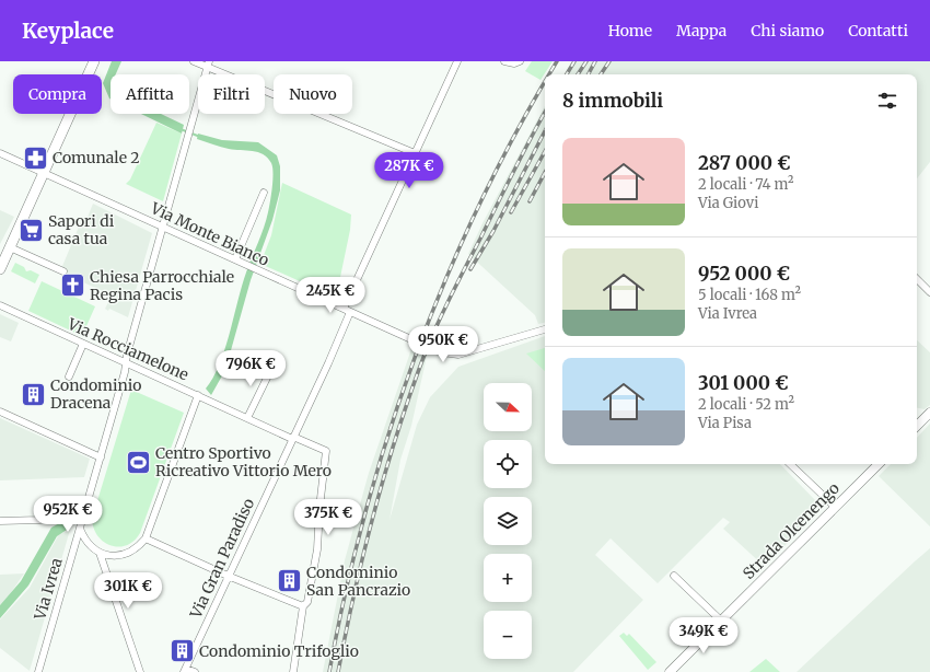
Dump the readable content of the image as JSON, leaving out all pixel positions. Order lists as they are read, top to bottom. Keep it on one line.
{"streets":{"street":["Via Monte Bianco","Via Rocciamelone","Strada Olcenengo","Via Gran Paradiso","Via Ivrea"]},"crossings":[["Via Monte Bianco","Via Gran Paradiso"],["Via Monte Bianco","Via Ivrea"],["Via Rocciamelone","Via Gran Paradiso"],["Via Rocciamelone","Via Ivrea"]],"places":{"pharmacy":["Comunale 2"],"supermarket":["Sapori di casa tua"],"church":["Chiesa Parrocchiale Regina Pacis"],"building":["Condominio Dracena","Condominio San Pancrazio","Condominio Trifoglio"],"sports":["Centro Sportivo Ricreativo Vittorio Mero"]},"north":"right","page":{"header":"Keyplace","nav":["Home","Mappa","Chi siamo","Contatti"],"chip":["Compra","Affitta","Filtri","Nuovo"],"heading":"8 immobili","list":[{"name":"287 000 €","note":"2 locali · 74 m² · Via Giovi"},{"name":"952 000 €","note":"5 locali · 168 m² · Via Ivrea"},{"name":"301 000 €","note":"2 locali · 52 m² · Via Pisa"}],"price":["287K €","245K €","950K €","796K €","952K €","375K €","301K €","349K €"],"map_buttons":["+","−"]}}
